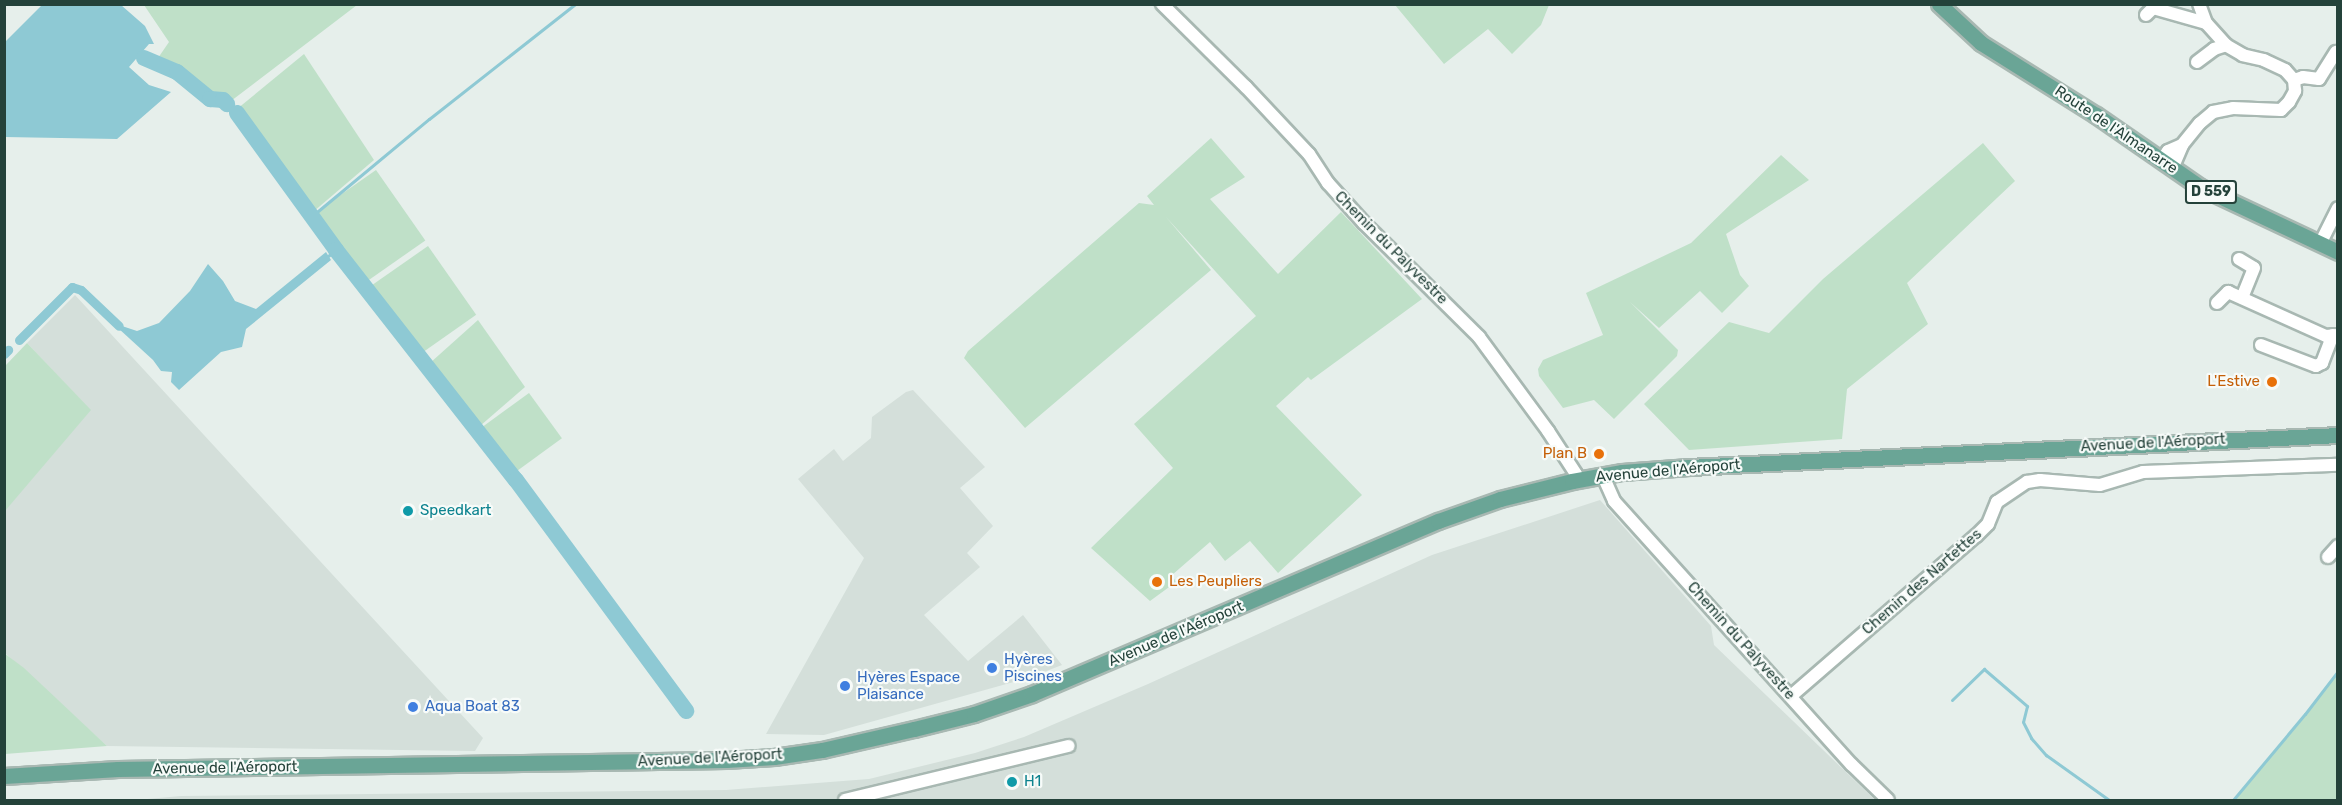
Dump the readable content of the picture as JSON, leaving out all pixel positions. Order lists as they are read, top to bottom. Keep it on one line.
{"streets":{"main road":["Route de l'Almanarre","D 559","Avenue de l'Aéroport"],"street":["Chemin du Palyvestre","Chemin des Nartettes"]},"crossings":[["Chemin du Palyvestre","Avenue de l'Aéroport"],["Chemin du Palyvestre","Chemin des Nartettes"]],"places":["L'Estive","Plan B","Speedkart","Les Peupliers","Hyères Piscines","Hyères Espace Plaisance","Aqua Boat 83","H1"]}
